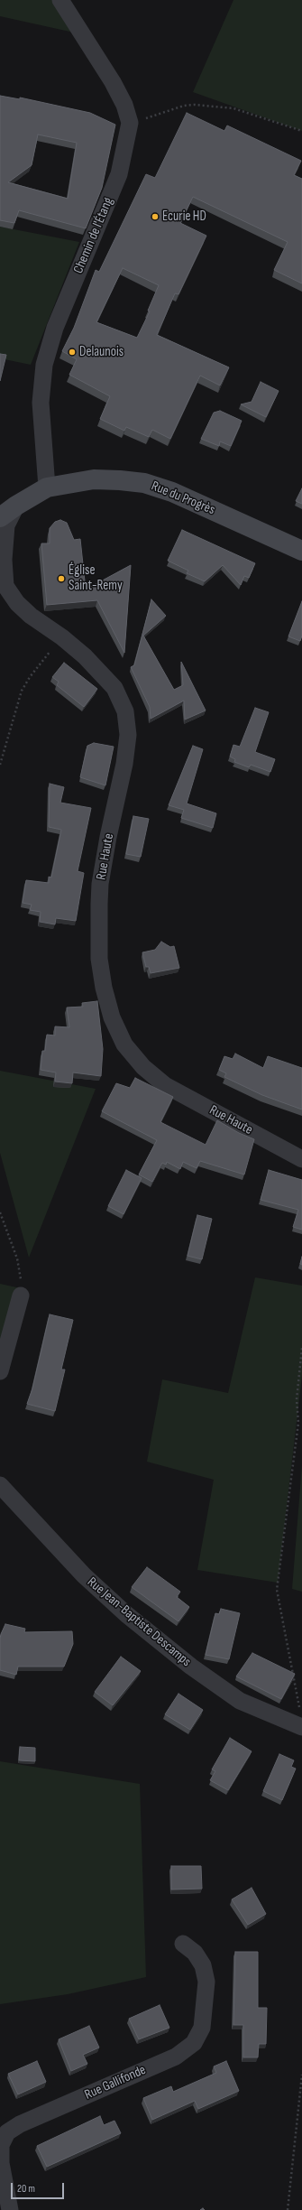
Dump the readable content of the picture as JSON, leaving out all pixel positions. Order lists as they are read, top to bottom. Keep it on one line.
{"streets":{"main road":["Rue du Progrès"],"street":["Chemin de l'Étang","Rue Haute","Rue Jean-Baptiste Descamps","Rue Gallifonde"]},"crossings":[["Chemin de l'Étang","Rue du Progrès"],["Rue du Progrès","Rue Haute"]],"places":["Ecurie HD","Delaunois","Église Saint-Remy"],"scale_bar":"20 m"}
